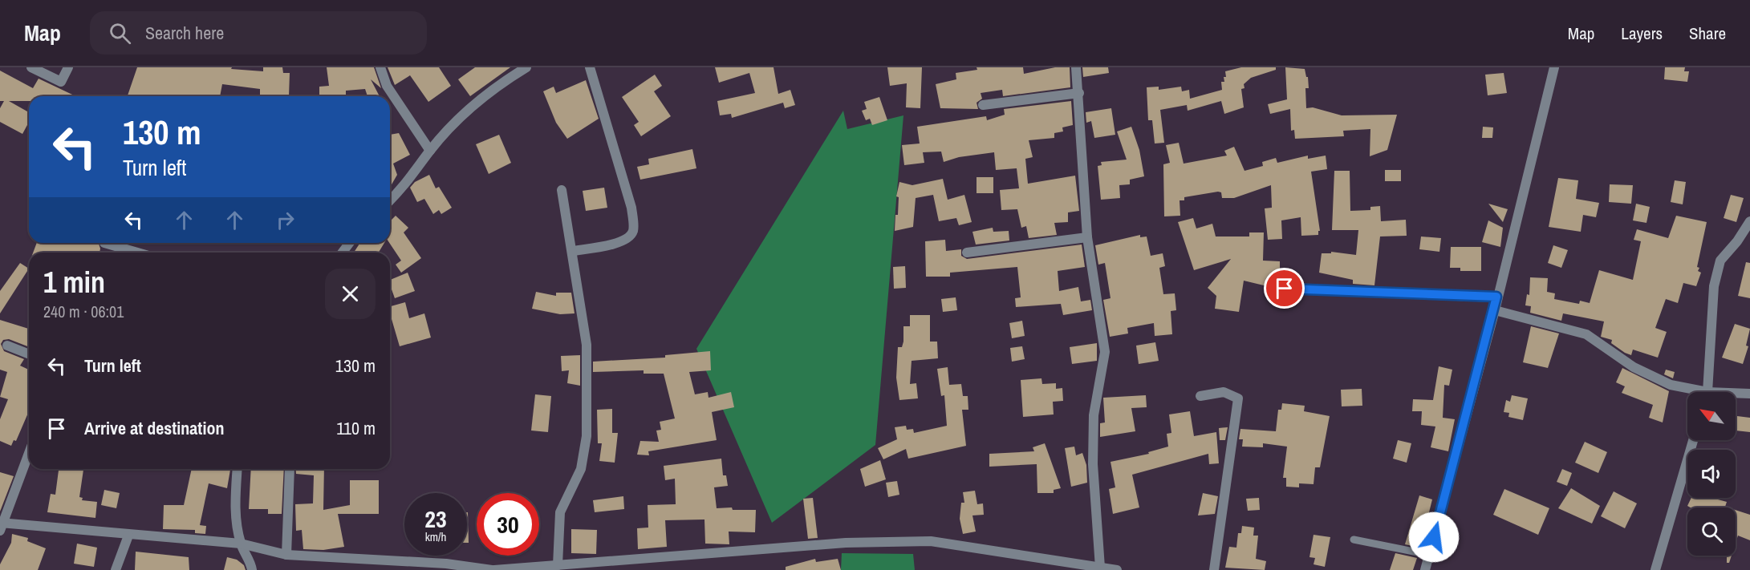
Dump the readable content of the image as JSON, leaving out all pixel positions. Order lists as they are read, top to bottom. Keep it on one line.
{"north":"top left","page":{"header":"Map","search":"Search here","nav":["Map","Layers","Share"],"turn":["130 m","Turn left"],"heading":["1 min","240 m · 06:01"],"list":[{"name":"Turn left","value":"130 m"},{"name":"Arrive at destination","value":"110 m"}],"speed":"23 km/h","limit":"30"}}
